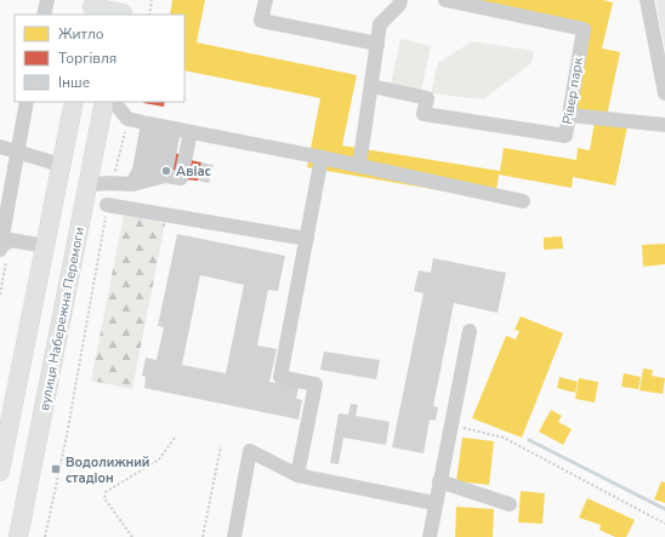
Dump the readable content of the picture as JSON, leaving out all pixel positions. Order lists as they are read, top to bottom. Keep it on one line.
{"streets":{"main road":["вулиця Набережна Перемоги"],"street":["Рівер парк"]},"places":{"other":["Авіас"],"transit":["Водолижний стадіон"]},"legend":["Житло","Торгівля","Інше"]}
